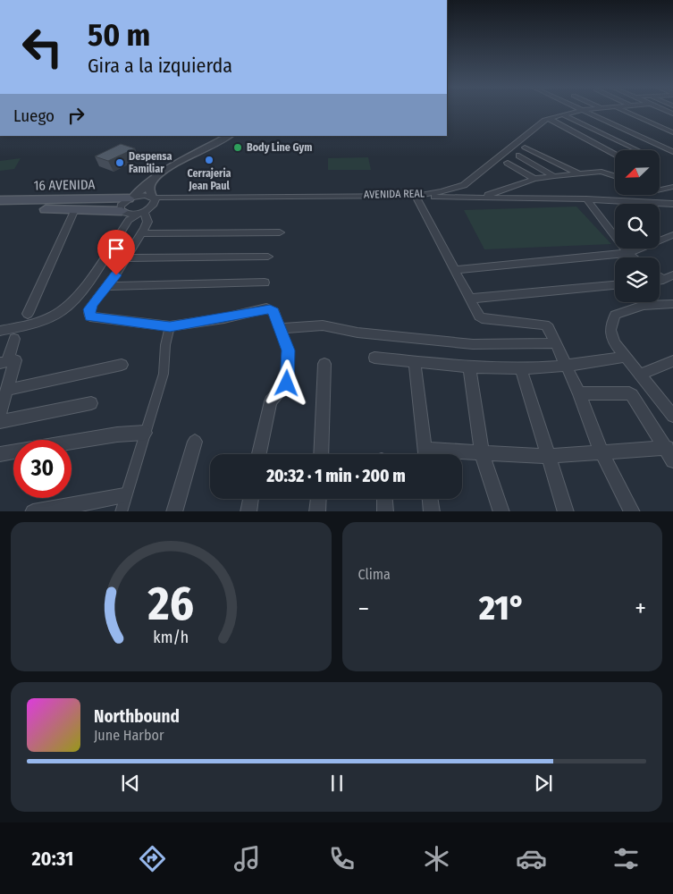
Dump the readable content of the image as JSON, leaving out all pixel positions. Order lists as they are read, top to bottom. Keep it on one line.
{"streets":{"main road":["16 AVENIDA"],"street":["AVENIDA REAL"]},"crossings":[["16 AVENIDA","AVENIDA REAL"]],"places":["Body Line Gym","Cerrajeria Jean Paul","Despensa Familiar"],"north":"bottom left","page":{"turn":["50 m","Gira a la izquierda"],"then":"Luego","limit":"30","trip":"20:32 · 1 min · 200 m","tile":"Clima","heat":["−","21°","+"],"song":["Northbound","June Harbor"],"tabs":"20:31","gauge":["26","km/h"]}}
